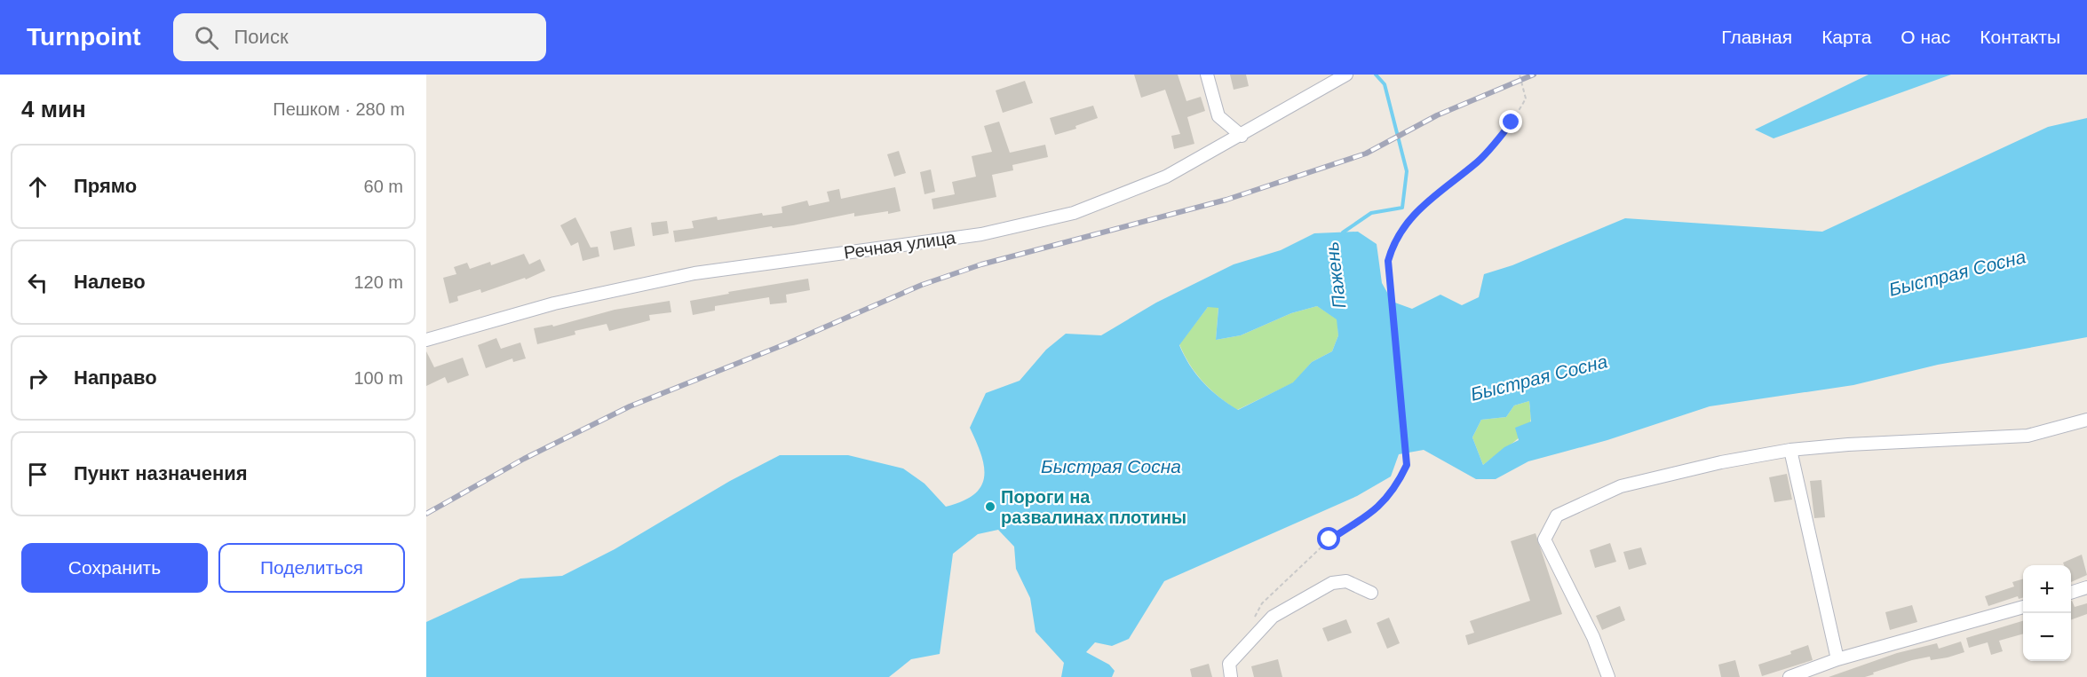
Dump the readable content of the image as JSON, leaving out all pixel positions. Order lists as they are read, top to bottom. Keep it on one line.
{"streets":{"street":["Речная улица"]},"water":["Быстрая Сосна","Пажень"],"places":["Пороги на развалинах плотины"],"page":{"header":"Turnpoint","search":"Поиск","nav":["Главная","Карта","О нас","Контакты"],"heading":["4 мин","Пешком · 280 m"],"list":[["Прямо","60 m"],["Налево","120 m"],["Направо","100 m"],"Пункт назначения"],"buttons":["Сохранить","Поделиться"],"map_buttons":["+","−"]}}
